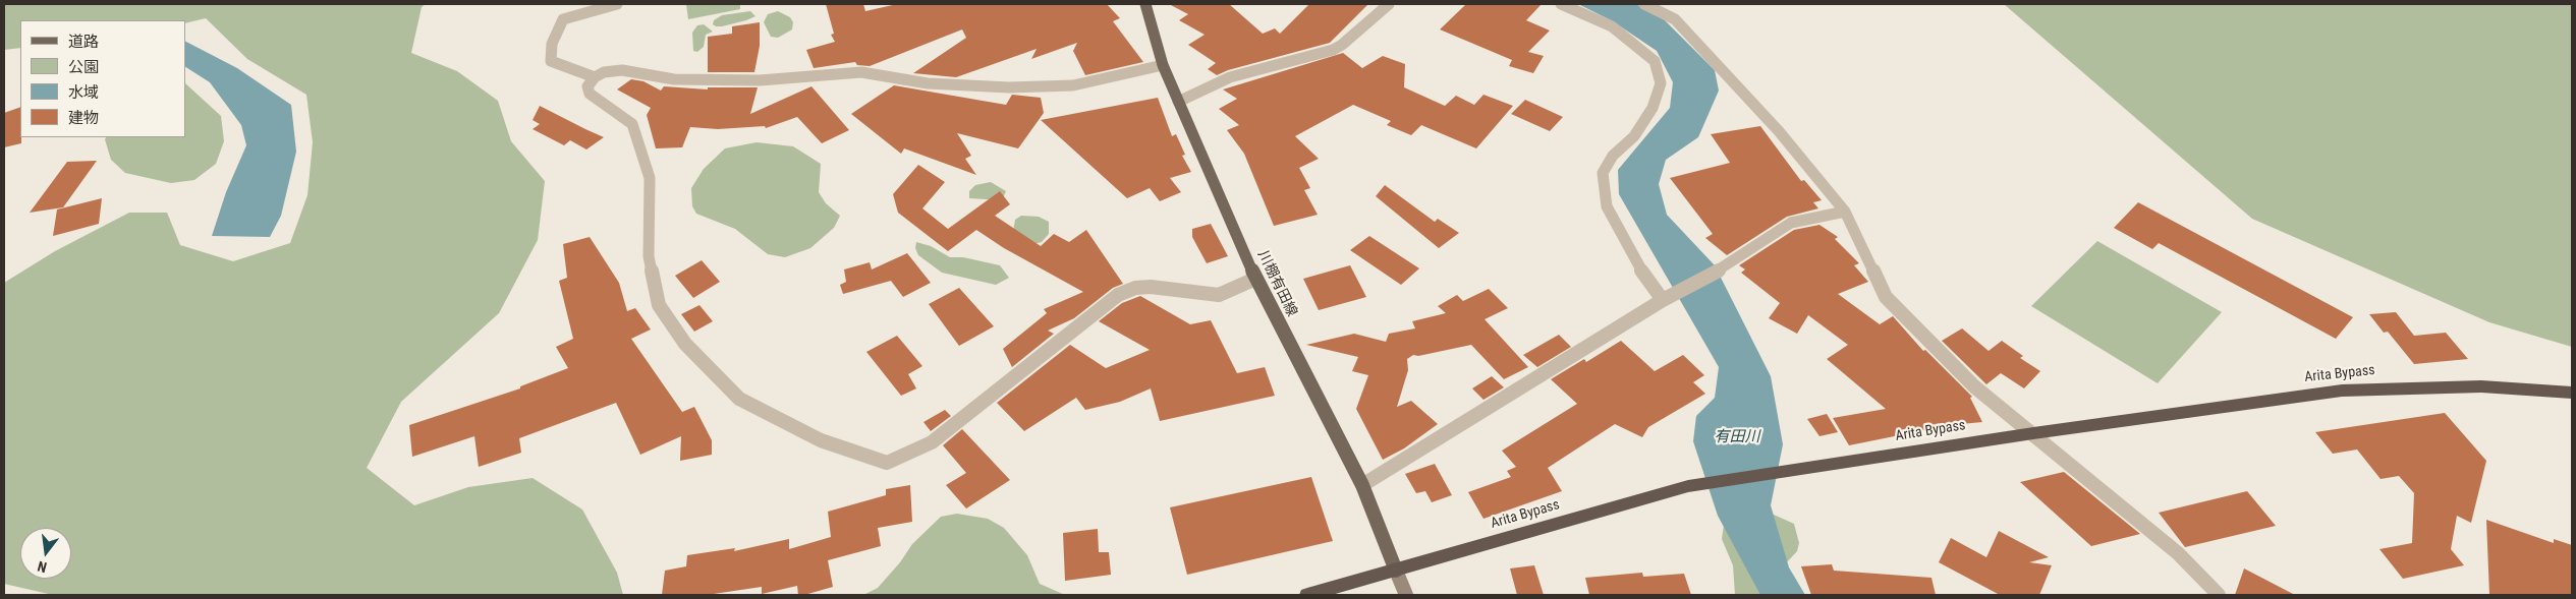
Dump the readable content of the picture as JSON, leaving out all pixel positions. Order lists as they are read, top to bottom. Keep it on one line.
{"streets":{"highway":["Arita Bypass"],"main road":["川棚有田線"]},"crossings":[["川棚有田線","Arita Bypass"]],"water":["有田川"],"legend":["道路","公園","水域","建物"],"north":"bottom"}
